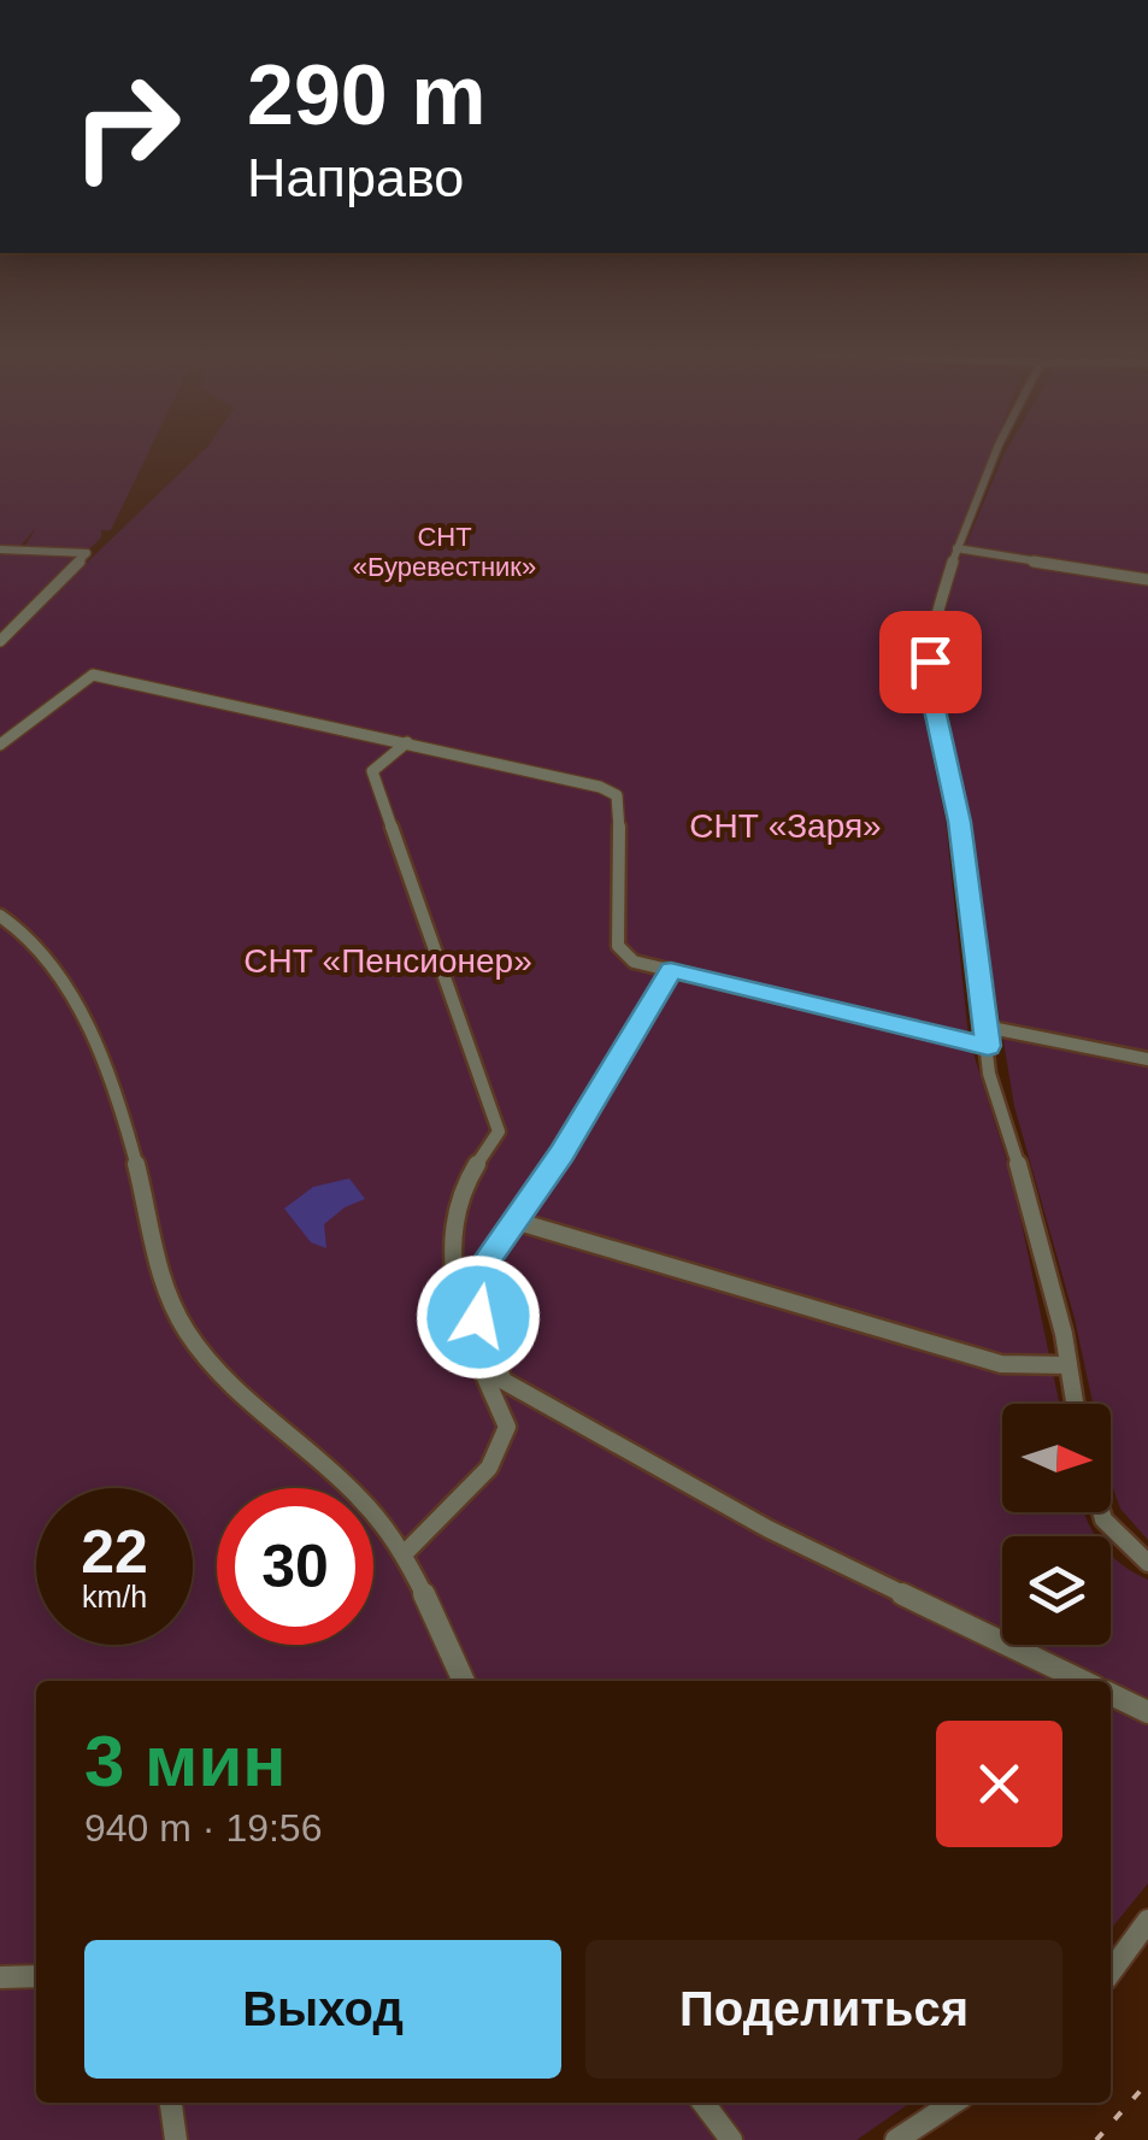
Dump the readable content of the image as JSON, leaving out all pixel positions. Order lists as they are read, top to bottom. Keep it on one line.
{"parks":["СНТ «Буревестник»","СНТ «Заря»","СНТ «Пенсионер»"],"north":"right","page":{"turn":["290 m","Направо"],"speed":"22 km/h","limit":"30","heading":["3 мин","940 m · 19:56"],"buttons":["Выход","Поделиться"]}}
